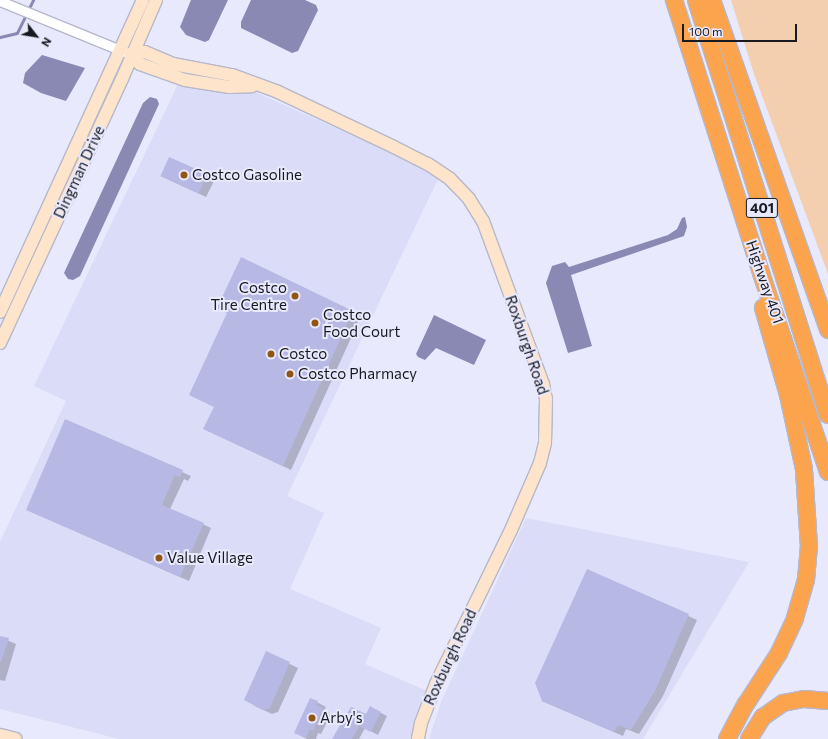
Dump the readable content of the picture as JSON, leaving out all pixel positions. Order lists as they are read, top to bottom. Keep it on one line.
{"streets":{"highway":["401","Highway 401"],"street":["Dingman Drive","Roxburgh Road"]},"crossings":[["Dingman Drive","Roxburgh Road"]],"places":["Costco Gasoline","Costco Tire Centre","Costco Food Court","Costco","Costco Pharmacy","Value Village","Arby's"],"scale_bar":"100 m","north":"bottom right"}
